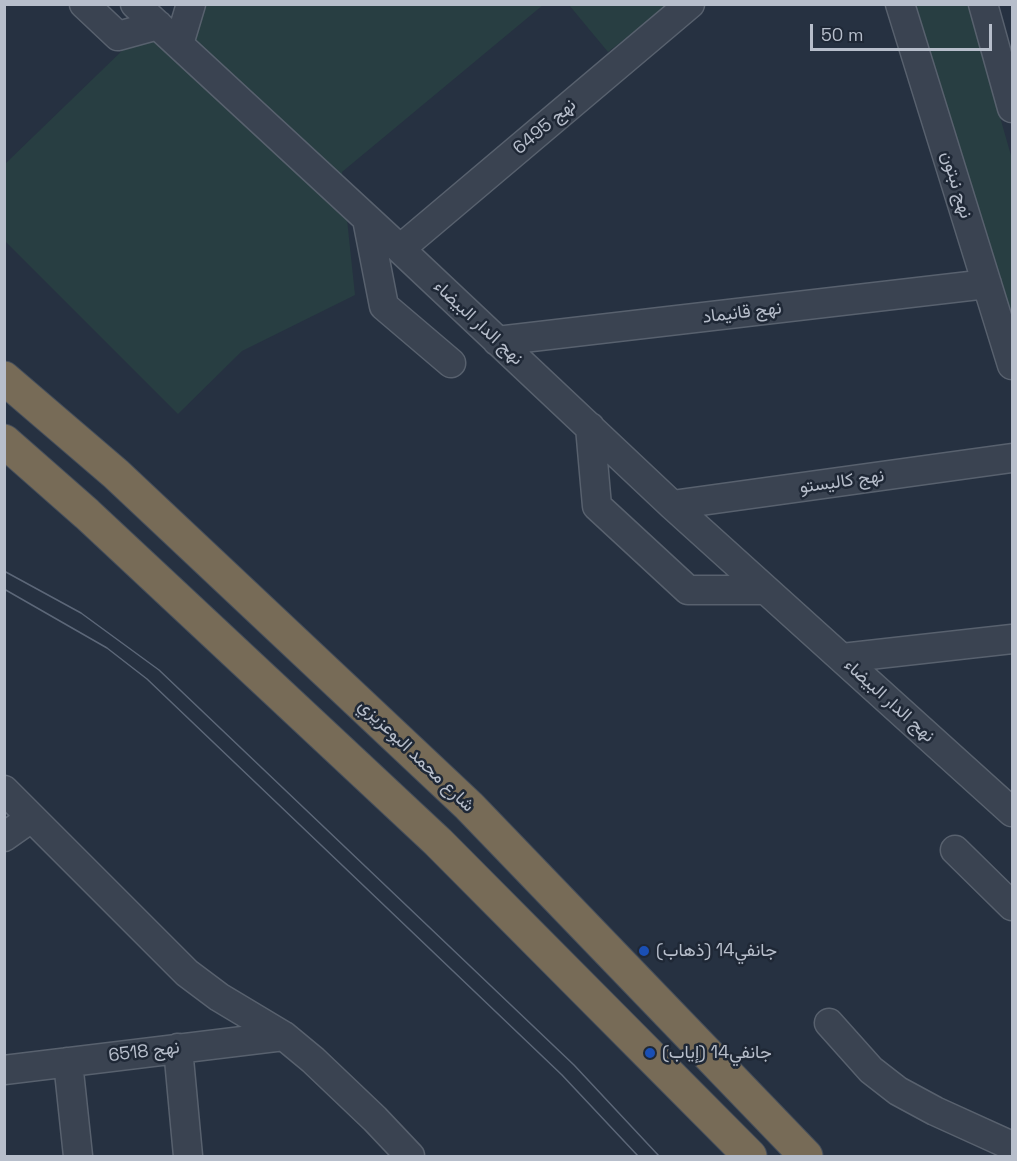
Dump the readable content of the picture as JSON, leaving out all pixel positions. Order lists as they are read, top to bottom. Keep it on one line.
{"streets":{"highway":["شارع محمد البوعزيزي"],"street":["نهج 6495","نهج نبتون","نهج قانيماد","نهج الدار البيضاء","نهج كاليستو","نهج 6518"]},"crossings":[["نهج 6495","نهج الدار البيضاء"],["نهج نبتون","نهج قانيماد"],["نهج قانيماد","نهج الدار البيضاء"],["نهج الدار البيضاء","نهج كاليستو"]],"places":["جانفي14 (ذهاب)","جانفي14 (إياب)"],"scale_bar":"50 m"}
